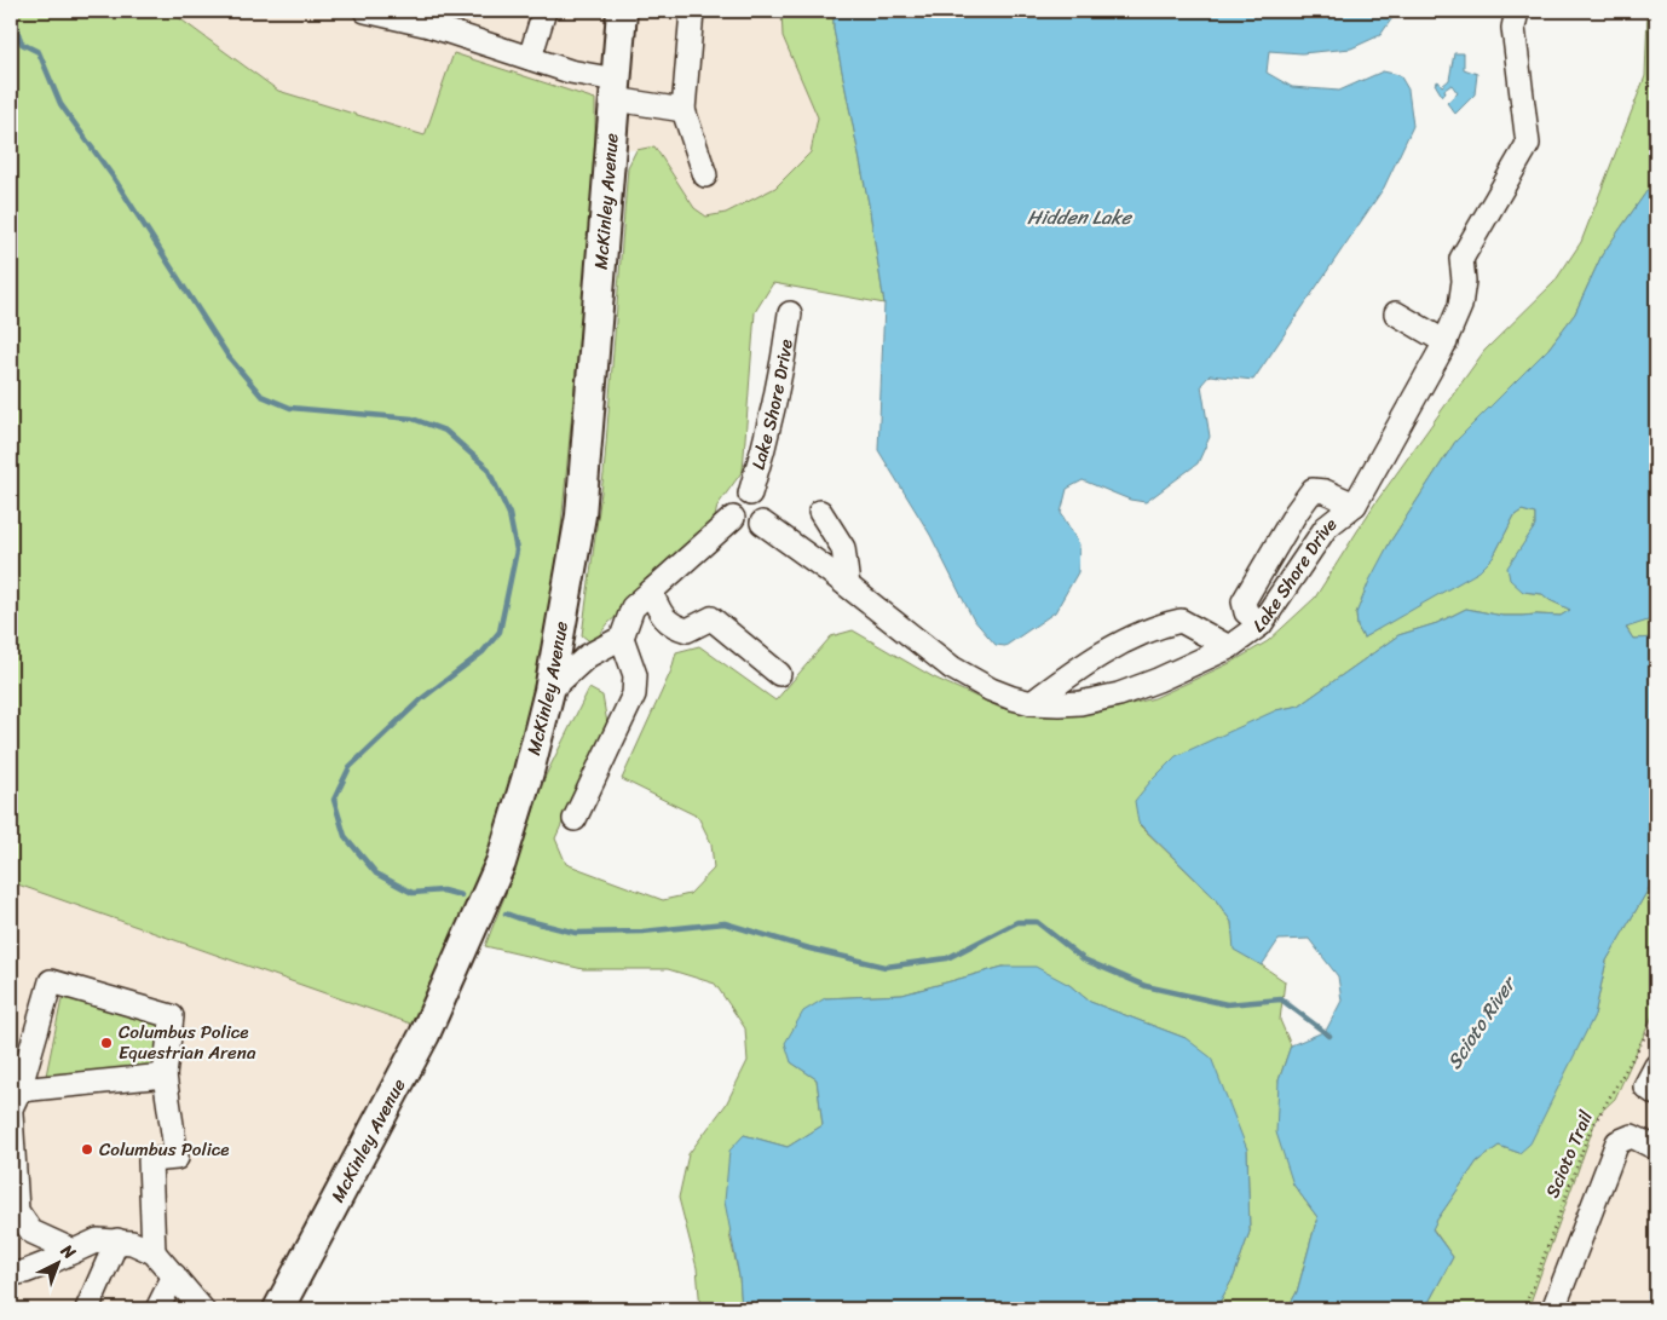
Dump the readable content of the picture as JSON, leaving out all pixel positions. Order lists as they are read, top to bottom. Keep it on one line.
{"streets":{"main road":["McKinley Avenue"],"street":["Lake Shore Drive"],"path":["Scioto Trail"]},"water":["Hidden Lake","Scioto River"],"places":["Columbus Police Equestrian Arena","Columbus Police"],"north":"top right"}
